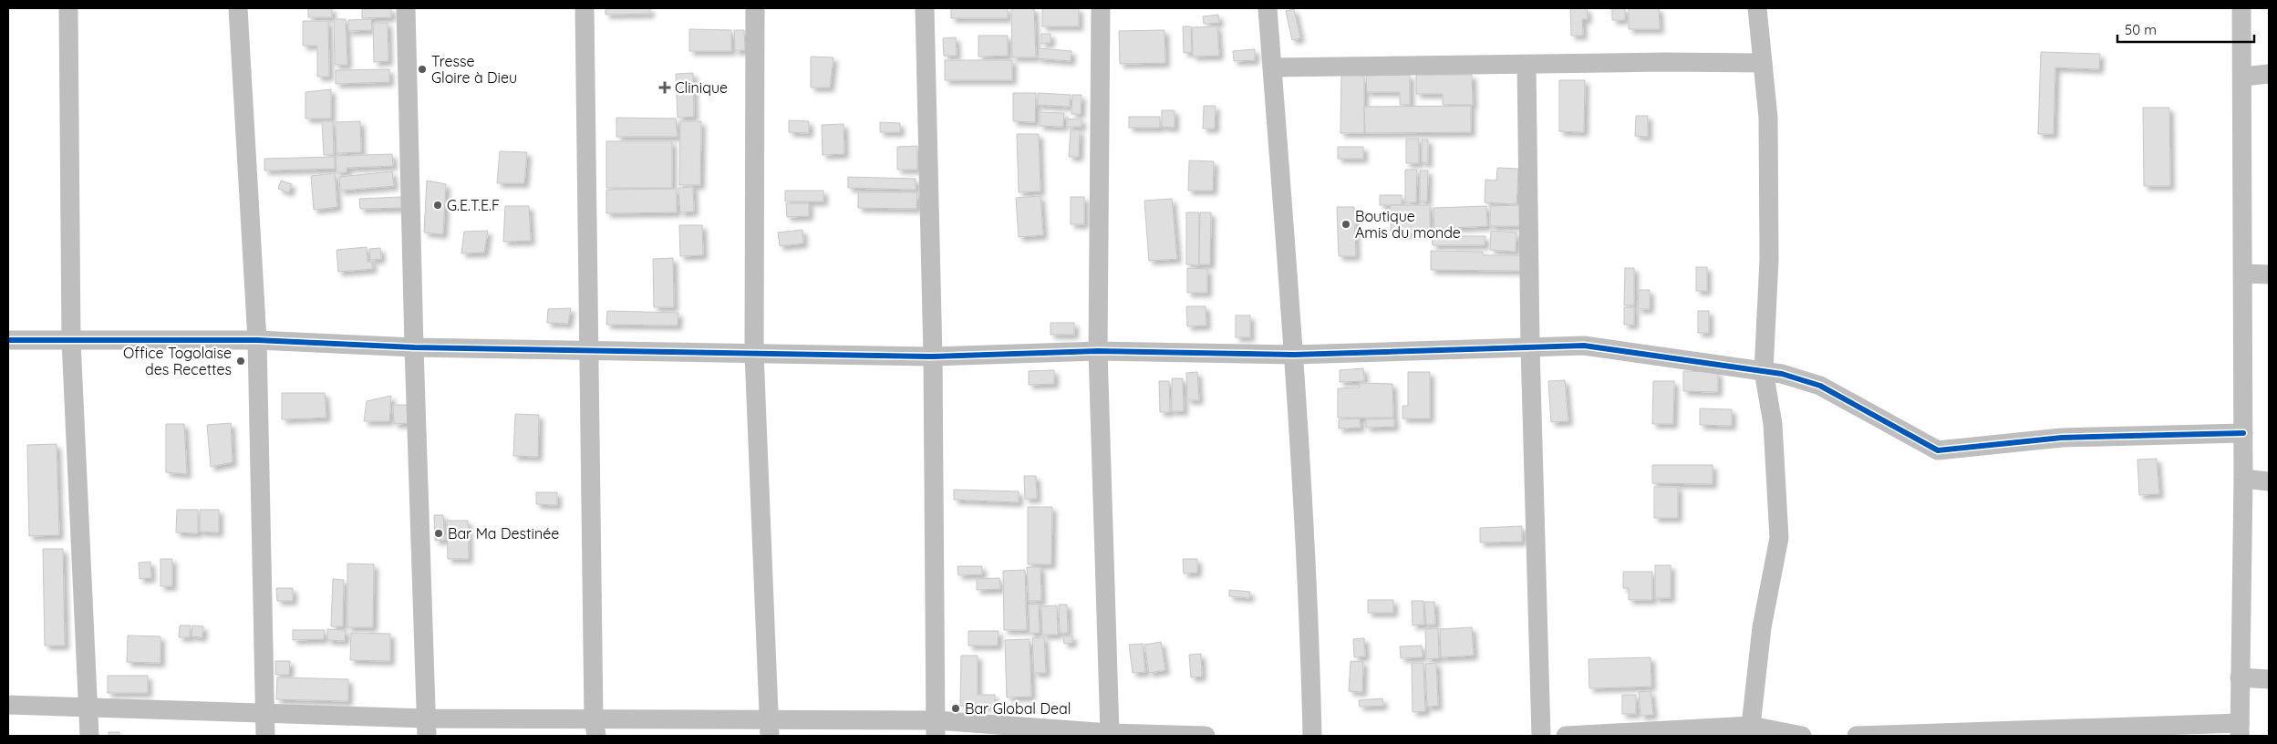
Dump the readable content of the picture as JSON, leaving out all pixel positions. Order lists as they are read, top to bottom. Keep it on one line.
{"places":{"other":["Tresse Gloire à Dieu","G.E.T.E.F","Boutique Amis du monde","Office Togolaise des Recettes","Bar Ma Destinée","Bar Global Deal"],"health":["Clinique"]},"scale_bar":"50 m"}
